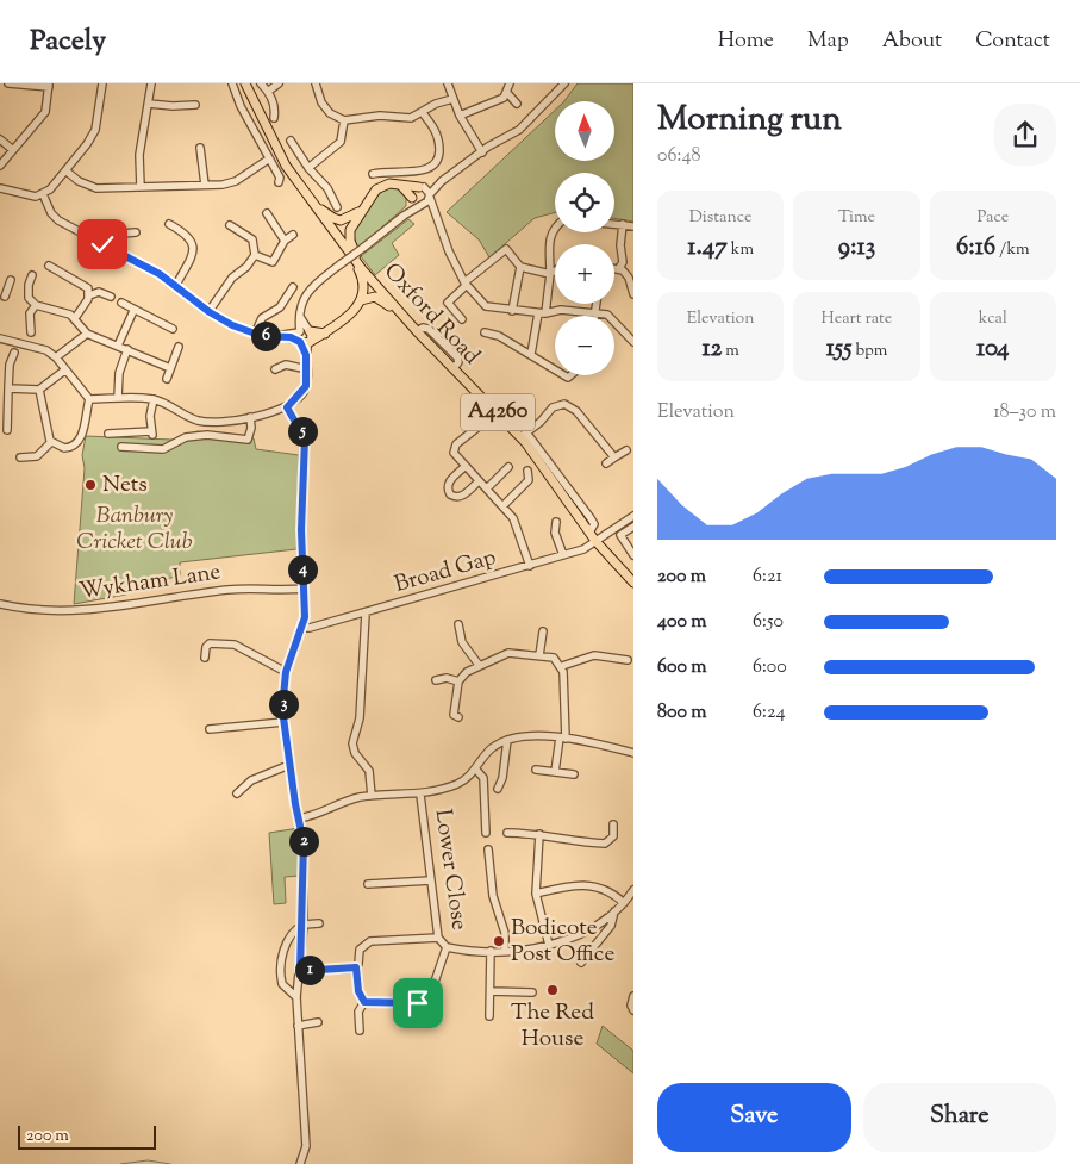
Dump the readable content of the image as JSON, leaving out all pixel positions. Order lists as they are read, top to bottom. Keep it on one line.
{"streets":{"main road":["Oxford Road","A4260"],"street":["Broad Gap","Wykham Lane","Lower Close"]},"crossings":[["Oxford Road","Broad Gap"]],"parks":["Banbury Cricket Club"],"places":["Nets","Bodicote Post Office","The Red House"],"scale_bar":"200 m","north":"top","page":{"header":"Pacely","nav":["Home","Map","About","Contact"],"heading":["Morning run","06:48"],"map_buttons":["+","−"],"stats":[["Distance","1.47 km"],["Time","9:13"],["Pace","6:16 /km"],["Elevation","12 m"],["Heart rate","155 bpm"],["kcal","104"]],"pins":["6","5","4","3","2","1"],"chart":["Elevation","18–30 m"],"list":[{"name":"200 m","note":"6:21"},{"name":"400 m","note":"6:50"},{"name":"600 m","note":"6:00"},{"name":"800 m","note":"6:24"}],"buttons":["Save","Share"],"scale":"200 m"}}
